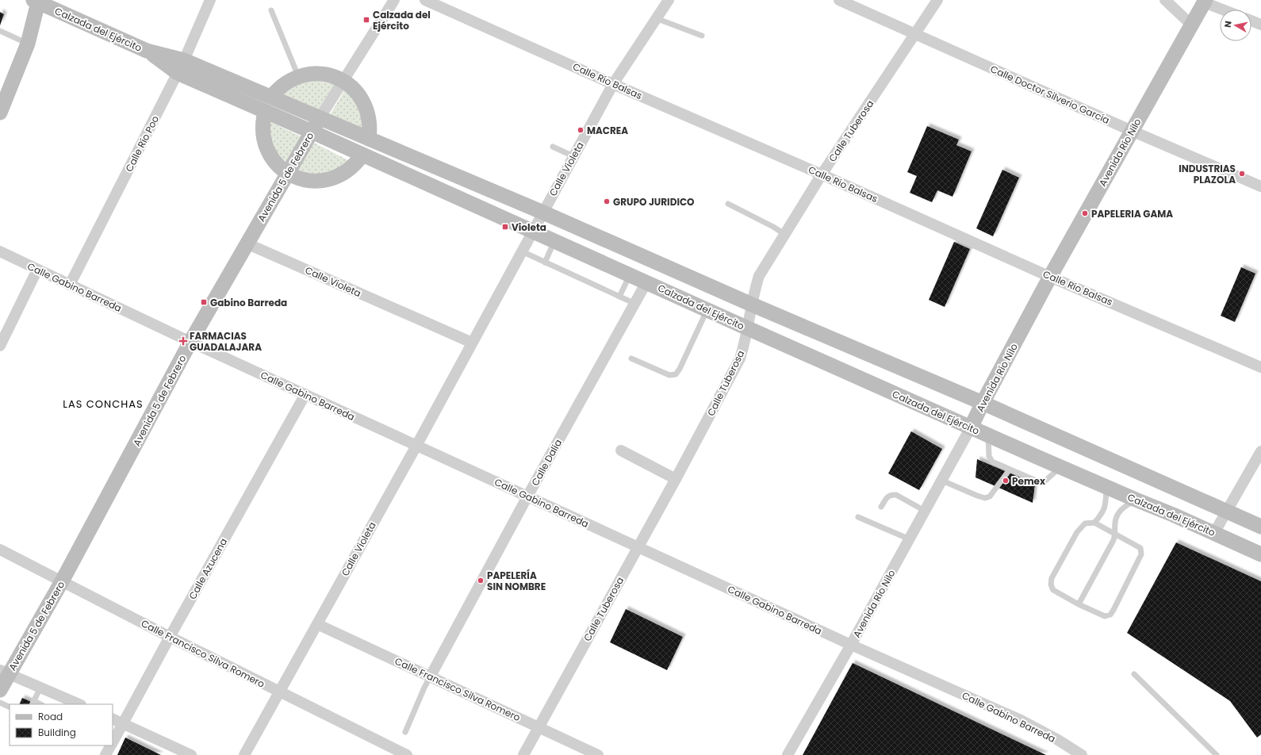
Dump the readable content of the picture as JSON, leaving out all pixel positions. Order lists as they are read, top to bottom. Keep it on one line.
{"streets":{"main road":["Calzada del Ejército","Avenida Río Nilo","Avenida 5 de Febrero"],"street":["Calle Río Balsas","Calle Doctor Silverio García","Calle Tuberosa","Calle Río Poo","Calle Violeta","Calle Gabino Barreda","Calle Dalia","Calle Azucena","Calle Francisco Silva Romero"]},"crossings":[["Calzada del Ejército","Calle Tuberosa"],["Calzada del Ejército","Calle Río Poo"],["Calzada del Ejército","Avenida Río Nilo"],["Calzada del Ejército","Calle Violeta"],["Calzada del Ejército","Avenida 5 de Febrero"],["Calzada del Ejército","Calle Dalia"],["Calle Río Balsas","Calle Tuberosa"],["Calle Río Balsas","Avenida Río Nilo"],["Calle Río Balsas","Calle Violeta"],["Calle Doctor Silverio García","Calle Tuberosa"],["Calle Doctor Silverio García","Avenida Río Nilo"],["Calle Tuberosa","Calle Gabino Barreda"],["Calle Tuberosa","Calle Francisco Silva Romero"],["Calle Río Poo","Calle Gabino Barreda"],["Avenida Río Nilo","Calle Gabino Barreda"],["Calle Violeta","Avenida 5 de Febrero"],["Calle Violeta","Calle Gabino Barreda"],["Calle Violeta","Calle Francisco Silva Romero"],["Avenida 5 de Febrero","Calle Gabino Barreda"],["Avenida 5 de Febrero","Calle Francisco Silva Romero"],["Calle Gabino Barreda","Calle Dalia"],["Calle Gabino Barreda","Calle Azucena"],["Calle Dalia","Calle Francisco Silva Romero"],["Calle Azucena","Calle Francisco Silva Romero"]],"districts":["LAS CONCHAS"],"places":{"transit":["Calzada del Ejército","Violeta","Gabino Barreda"],"other":["MACREA","INDUSTRIAS PLAZOLA","GRUPO JURIDICO","PAPELERIA GAMA","Pemex","PAPELERÍA SIN NOMBRE"],"health":["FARMACIAS GUADALAJARA"]},"legend":["Road","Building"],"north":"left"}
